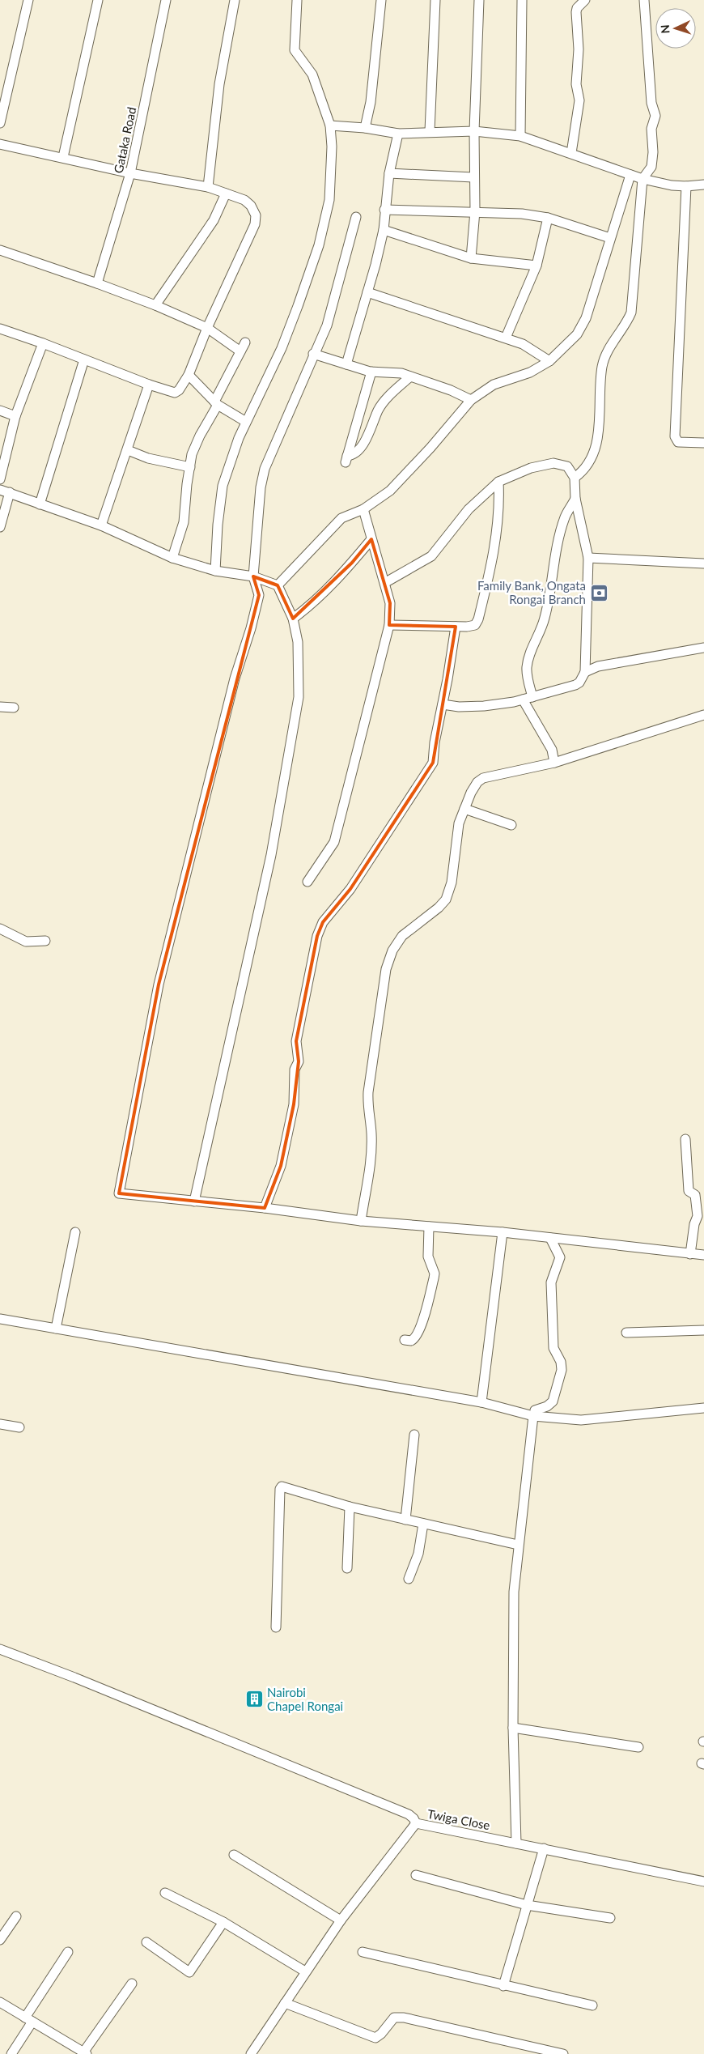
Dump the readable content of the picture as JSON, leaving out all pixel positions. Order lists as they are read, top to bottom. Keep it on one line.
{"streets":{"street":["Gataka Road","Twiga Close"]},"places":{"bank":["Family Bank, Ongata Rongai Branch"],"building":["Nairobi Chapel Rongai"]},"north":"left"}
